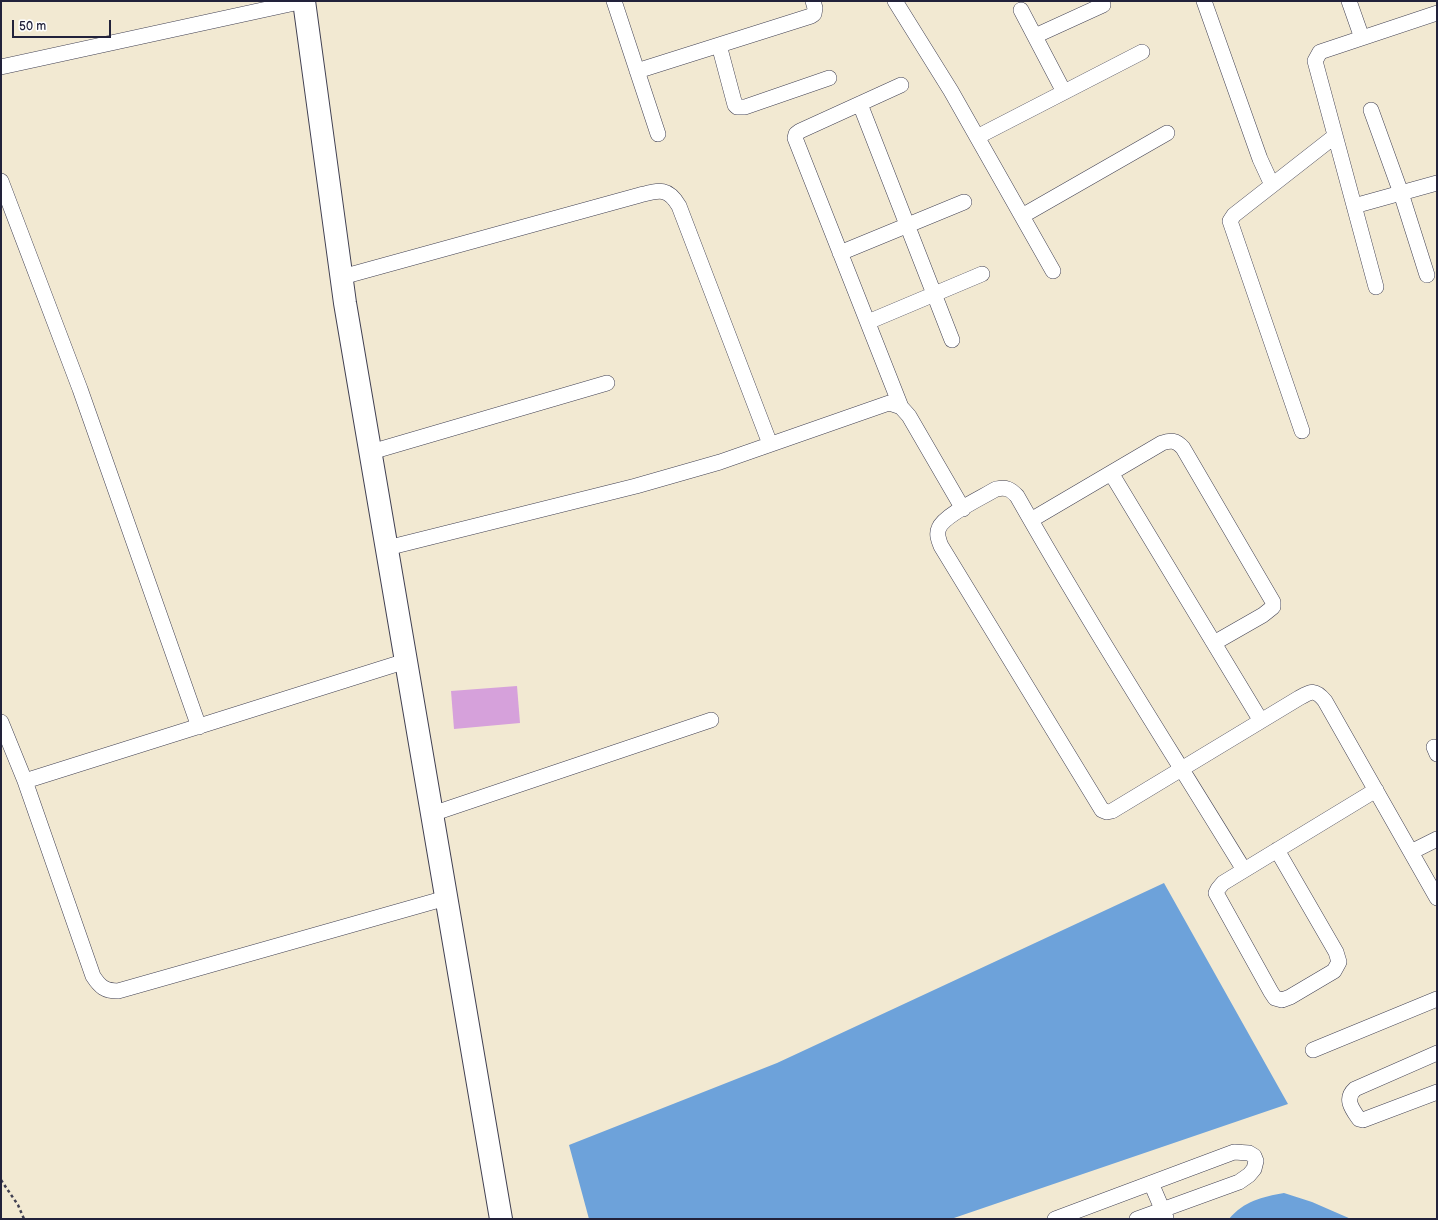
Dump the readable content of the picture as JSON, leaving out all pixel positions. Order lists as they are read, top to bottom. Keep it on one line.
{"scale_bar":"50 m"}
